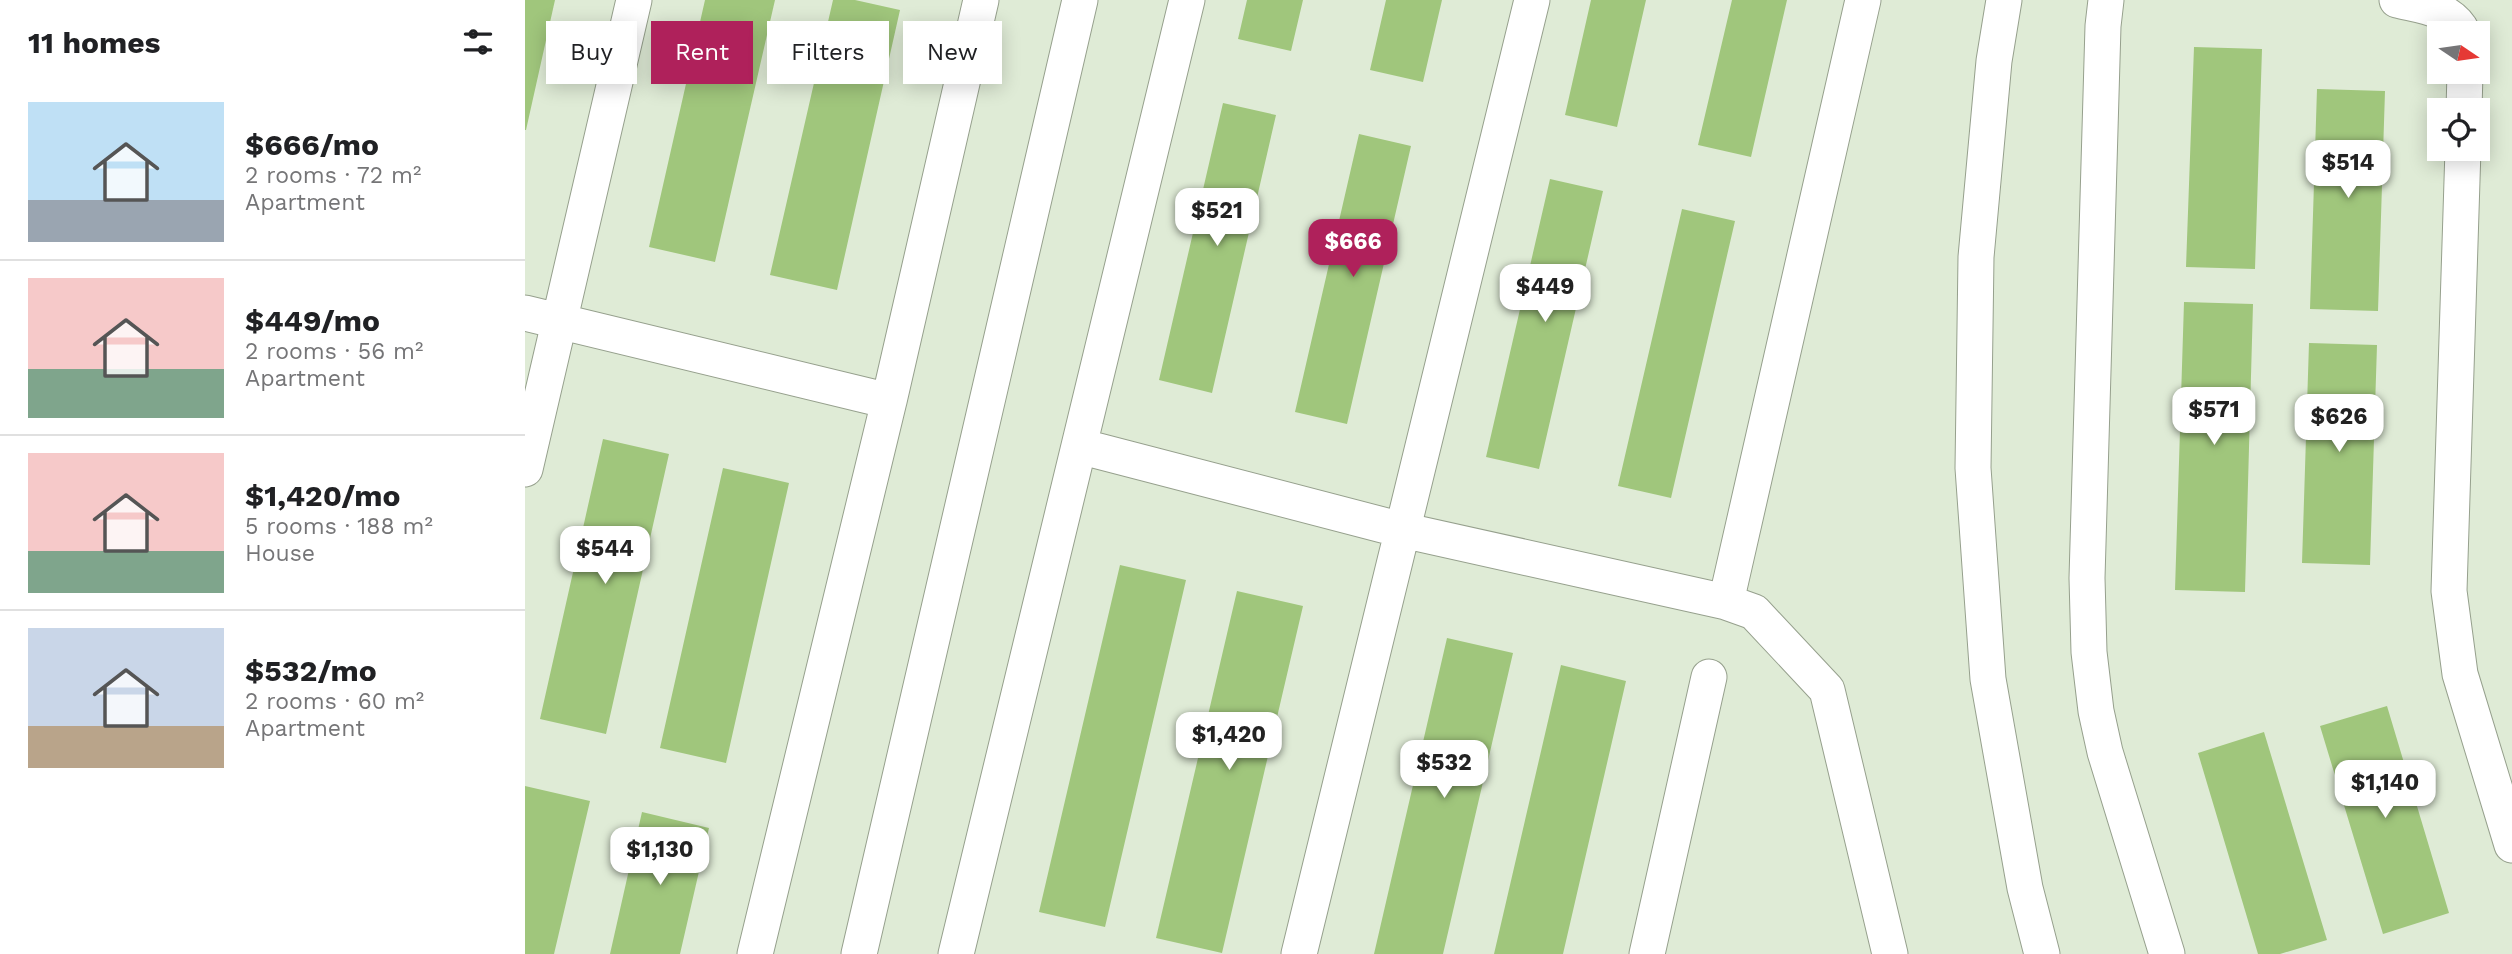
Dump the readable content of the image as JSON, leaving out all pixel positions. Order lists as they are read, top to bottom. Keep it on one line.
{"north":"right","page":{"heading":"11 homes","chip":["Buy","Rent","Filters","New"],"list":[{"name":"$666/mo","note":"2 rooms · 72 m² · Apartment"},{"name":"$449/mo","note":"2 rooms · 56 m² · Apartment"},{"name":"$1,420/mo","note":"5 rooms · 188 m² · House"},{"name":"$532/mo","note":"2 rooms · 60 m² · Apartment"}],"price":["$514","$521","$666","$449","$571","$626","$544","$1,420","$532","$1,140","$1,130"]}}
